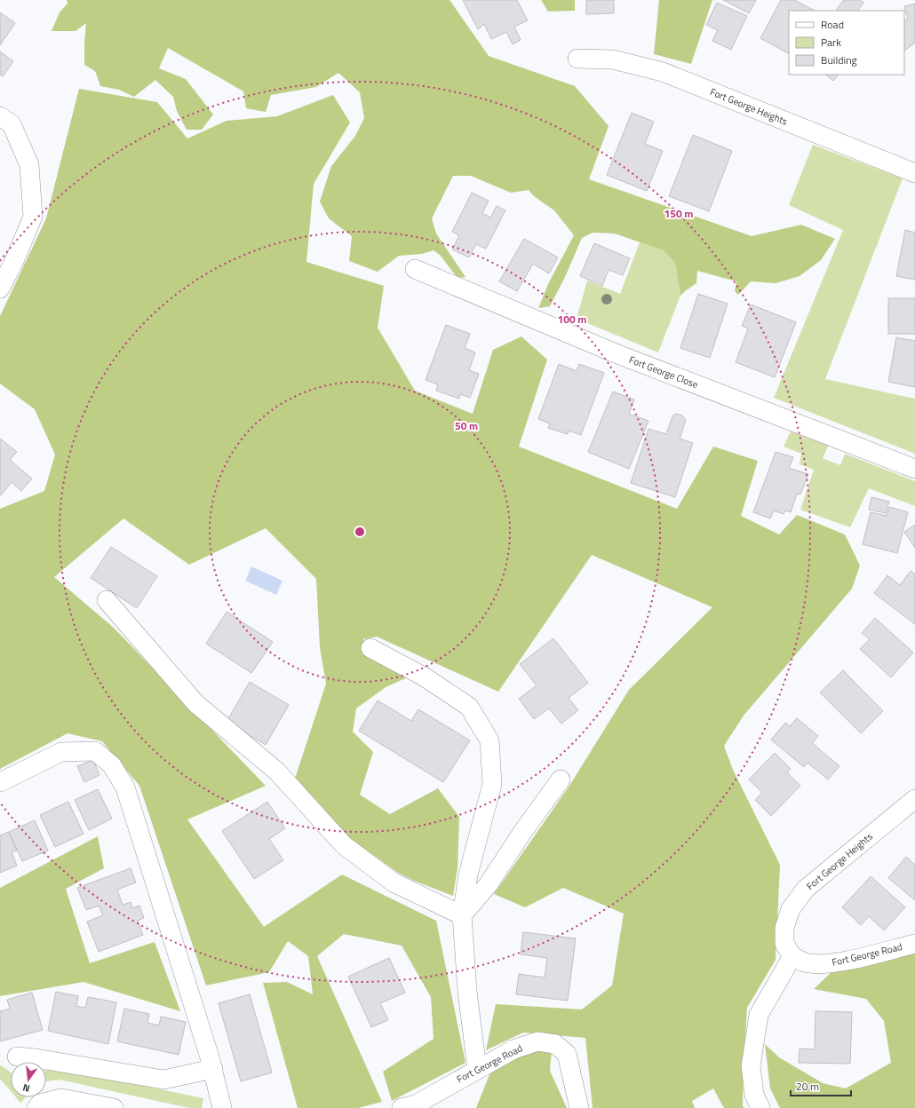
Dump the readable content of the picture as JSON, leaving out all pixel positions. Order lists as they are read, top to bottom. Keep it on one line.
{"streets":{"street":["Fort George Heights","Fort George Close","Fort George Road"]},"crossings":[["Fort George Heights","Fort George Road"]],"legend":["Road","Park","Building"],"scale_bar":"20 m","north":"bottom","rings":["150 m","100 m","50 m"]}
